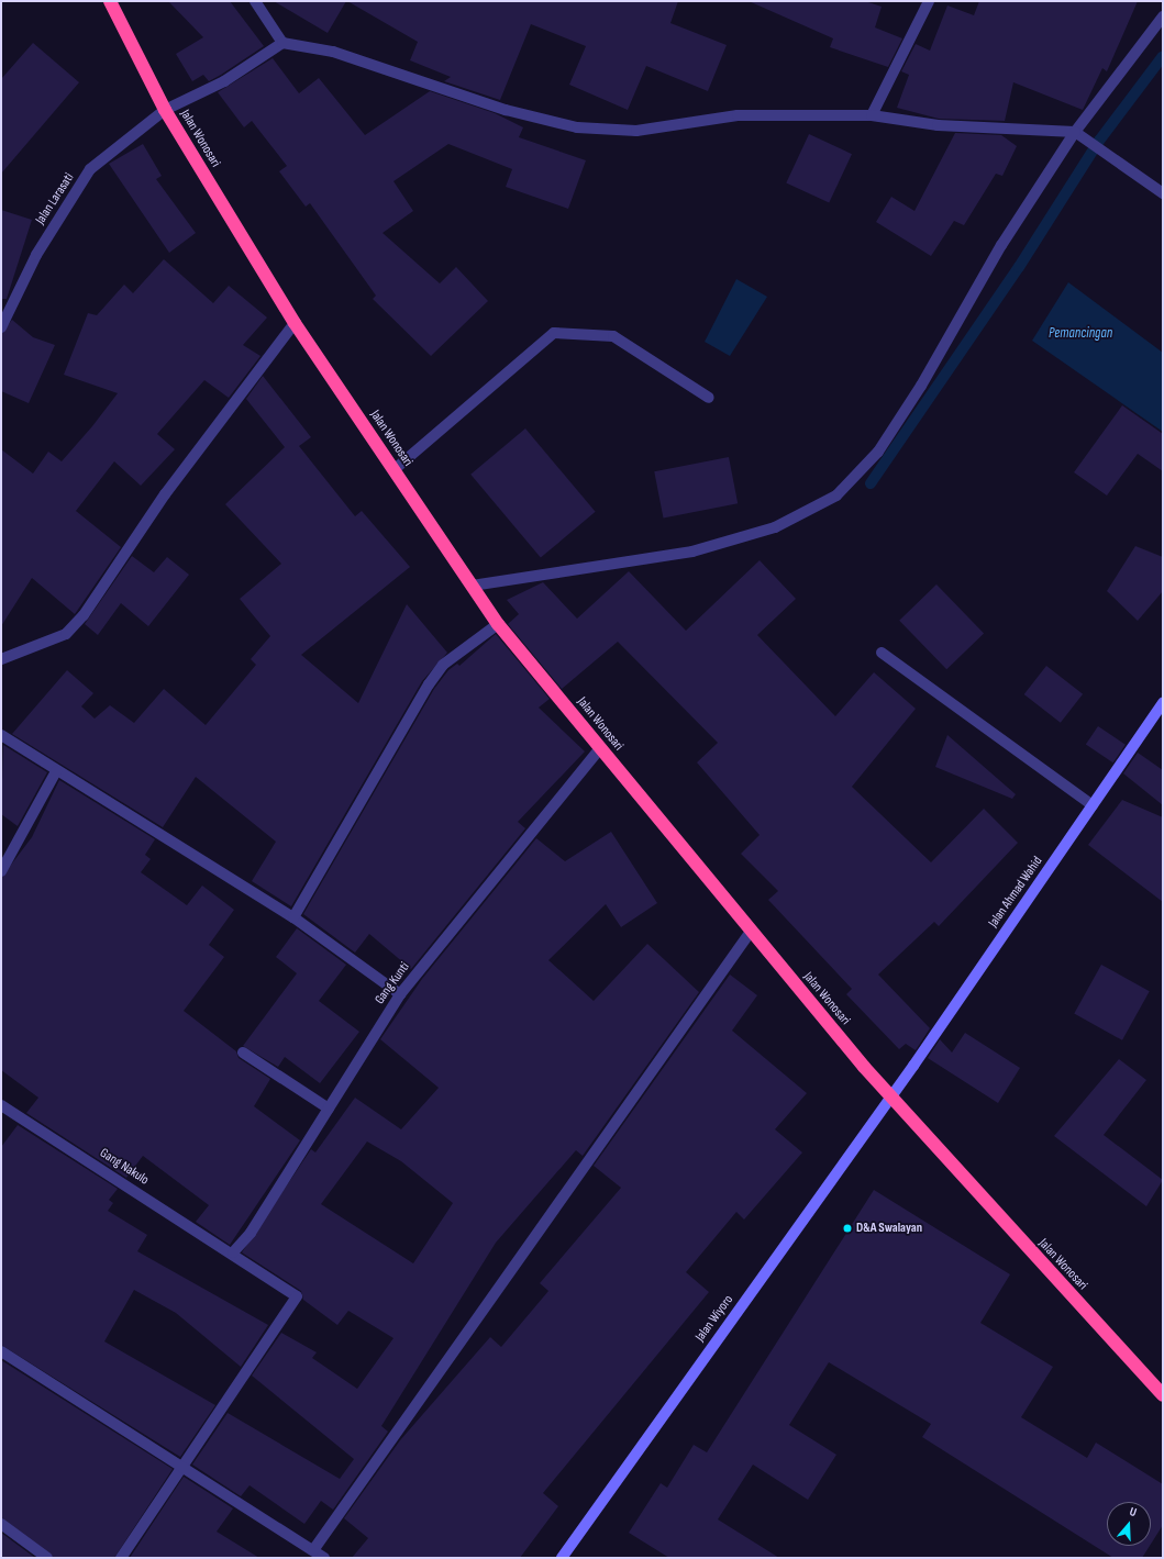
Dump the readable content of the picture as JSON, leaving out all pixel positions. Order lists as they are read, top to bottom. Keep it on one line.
{"streets":{"highway":["Jalan Wonosari"],"street":["Jalan Larasati","Jalan Ahmad Wahid","Gang Kunti","Gang Nakulo","Jalan Wiyoro"]},"crossings":[["Jalan Wonosari","Jalan Larasati"],["Jalan Wonosari","Jalan Ahmad Wahid"],["Jalan Wonosari","Gang Kunti"],["Jalan Wonosari","Jalan Wiyoro"],["Jalan Ahmad Wahid","Jalan Wiyoro"],["Gang Kunti","Gang Nakulo"]],"water":["Pemancingan"],"places":["D&A Swalayan"],"north":"top"}
